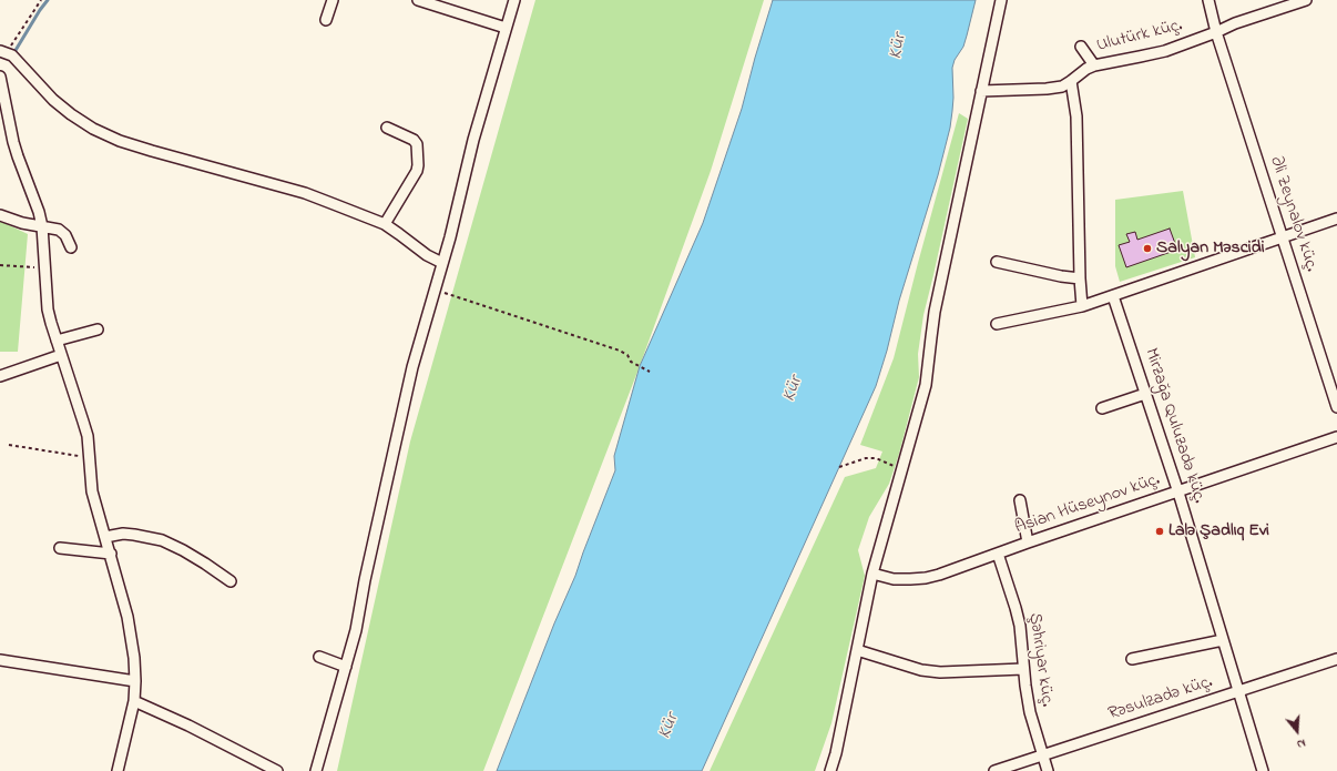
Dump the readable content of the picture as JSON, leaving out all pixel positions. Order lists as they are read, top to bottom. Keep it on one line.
{"streets":{"street":["Ulutürk küç.","Əli Zeynalov küç.","Mirzağa Quluzadə küç.","Asian Hüseynov küç.","Şəhriyar küç.","Rəsulzadə küç."]},"crossings":[["Ulutürk küç.","Əli Zeynalov küç."],["Mirzağa Quluzadə küç.","Asian Hüseynov küç."],["Mirzağa Quluzadə küç.","Rəsulzadə küç."],["Asian Hüseynov küç.","Şəhriyar küç."],["Şəhriyar küç.","Rəsulzadə küç."]],"water":["Kür"],"places":["Salyan Məscidi","Lalə Şadlıq Evi"],"north":"bottom"}
